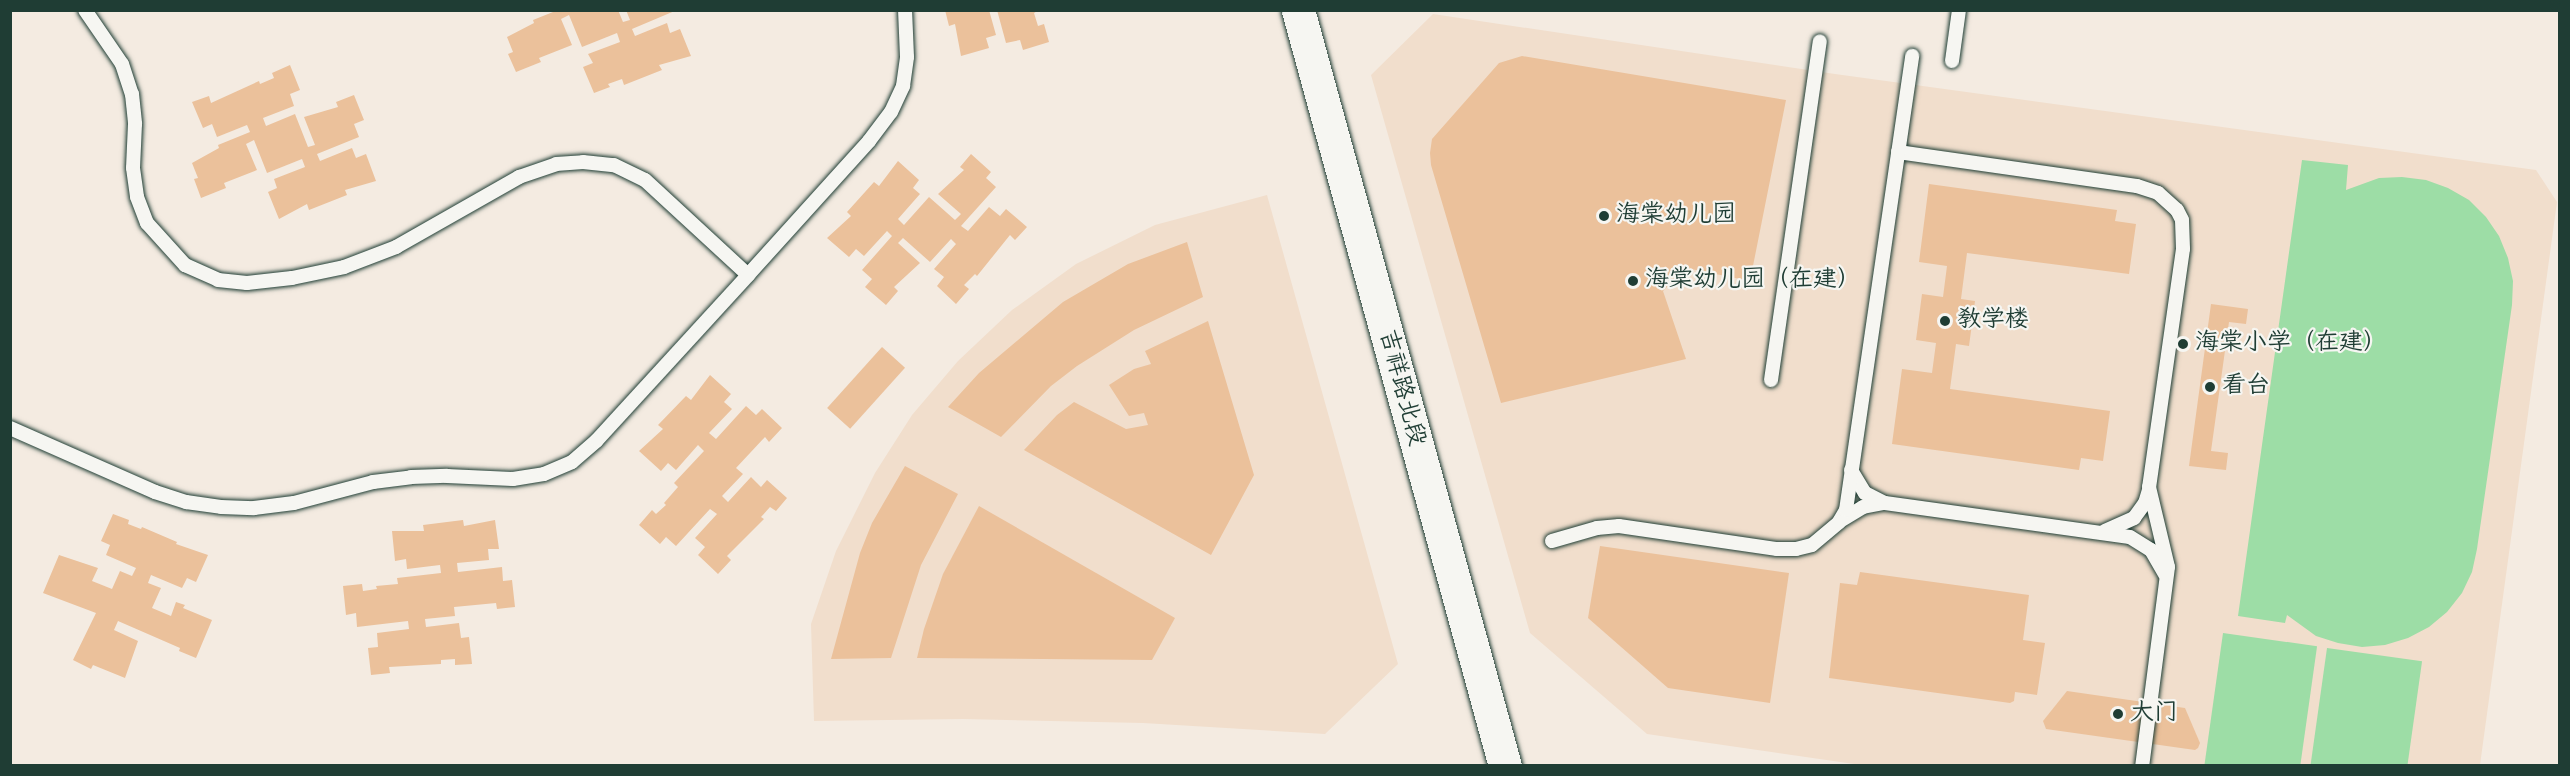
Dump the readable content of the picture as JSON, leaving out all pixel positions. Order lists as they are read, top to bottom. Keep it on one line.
{"streets":{"street":["吉祥路北段"]},"places":["海棠幼儿园","海棠幼儿园（在建）","教学楼","海棠小学（在建）","看台","大门"]}
